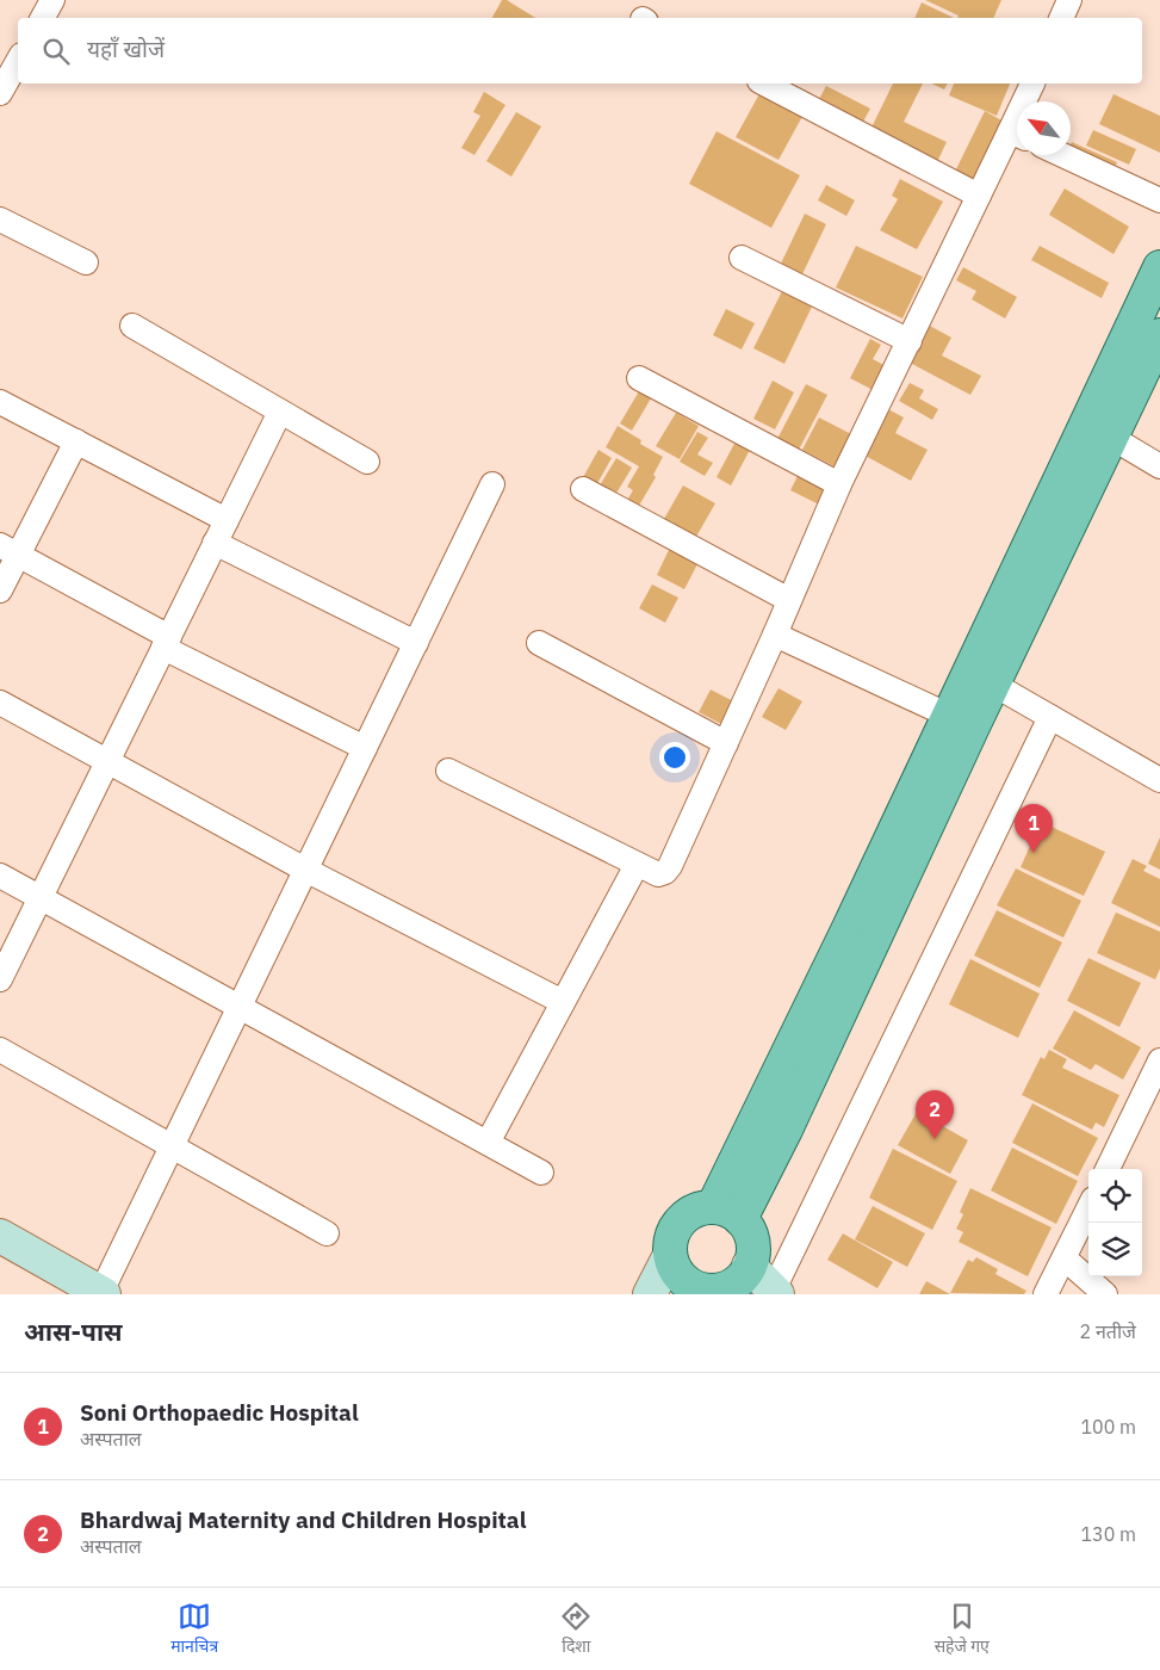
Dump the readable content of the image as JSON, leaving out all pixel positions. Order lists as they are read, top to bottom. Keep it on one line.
{"north":"top left","page":{"search":"यहाँ खोजें","pins":["1","2"],"heading":["आस-पास","2 नतीजे"],"list":[{"mark":"1","name":"Soni Orthopaedic Hospital","note":"अस्पताल","value":"100 m"},{"mark":"2","name":"Bhardwaj Maternity and Children Hospital","note":"अस्पताल","value":"130 m"}],"nav":["मानचित्र","दिशा","सहेजे गए"]}}
